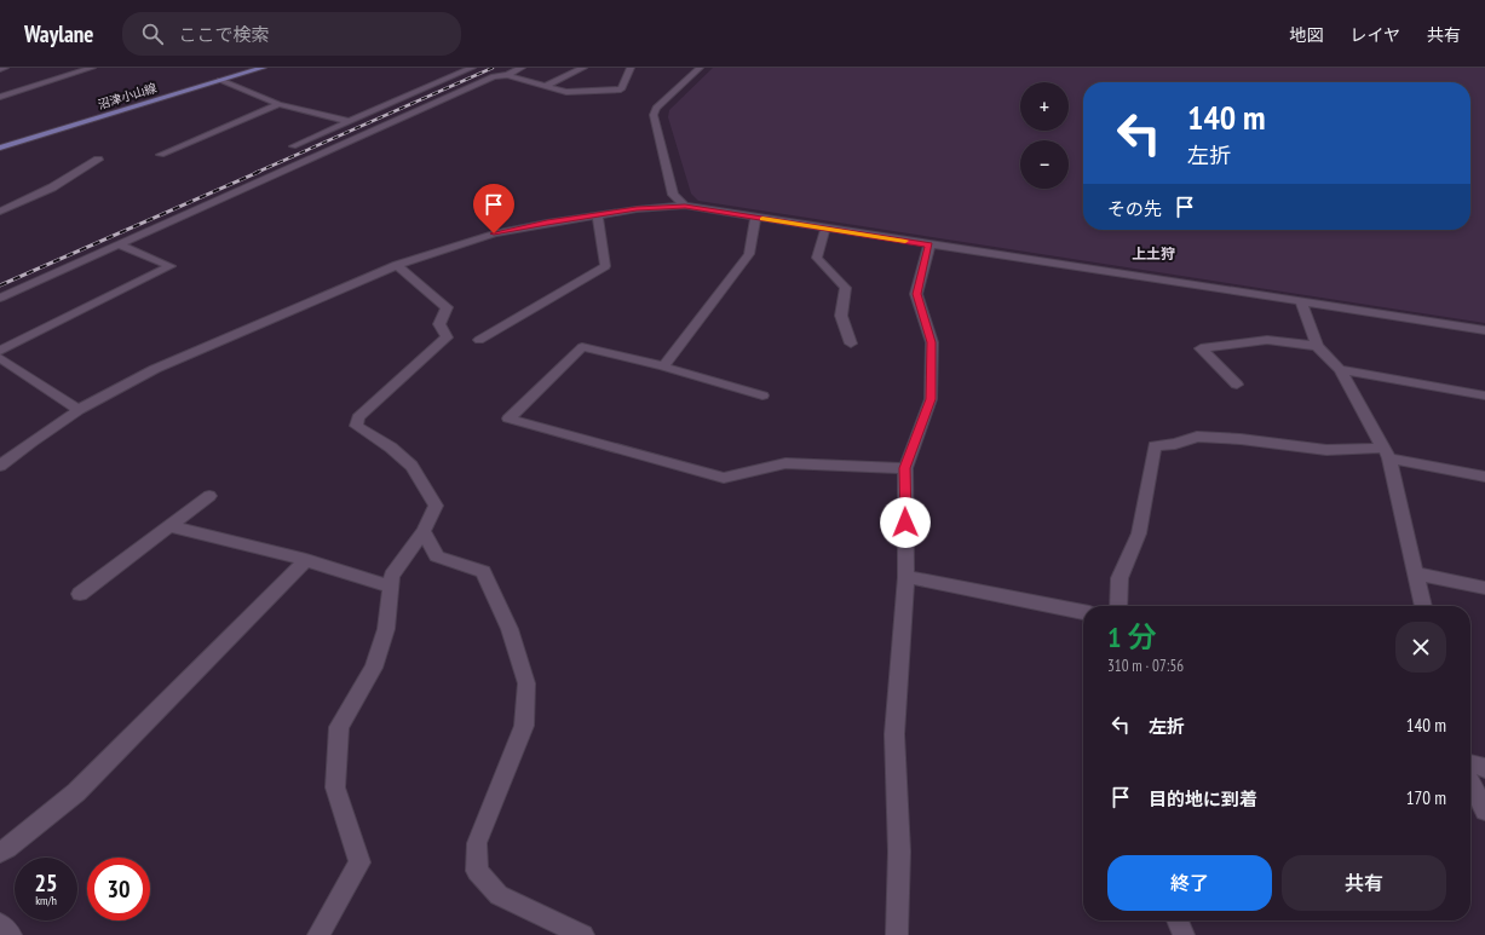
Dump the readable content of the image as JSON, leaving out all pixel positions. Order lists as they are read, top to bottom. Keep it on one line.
{"streets":{"main road":["沼津小山線"]},"districts":["上土狩"],"page":{"header":"Waylane","search":"ここで検索","nav":["地図","レイヤ","共有"],"map_buttons":["+","−"],"turn":["140 m","左折"],"then":"その先","heading":["1 分","310 m · 07:56"],"list":[{"name":"左折","value":"140 m"},{"name":"目的地に到着","value":"170 m"}],"buttons":["終了","共有"],"speed":"25 km/h","limit":"30"}}
